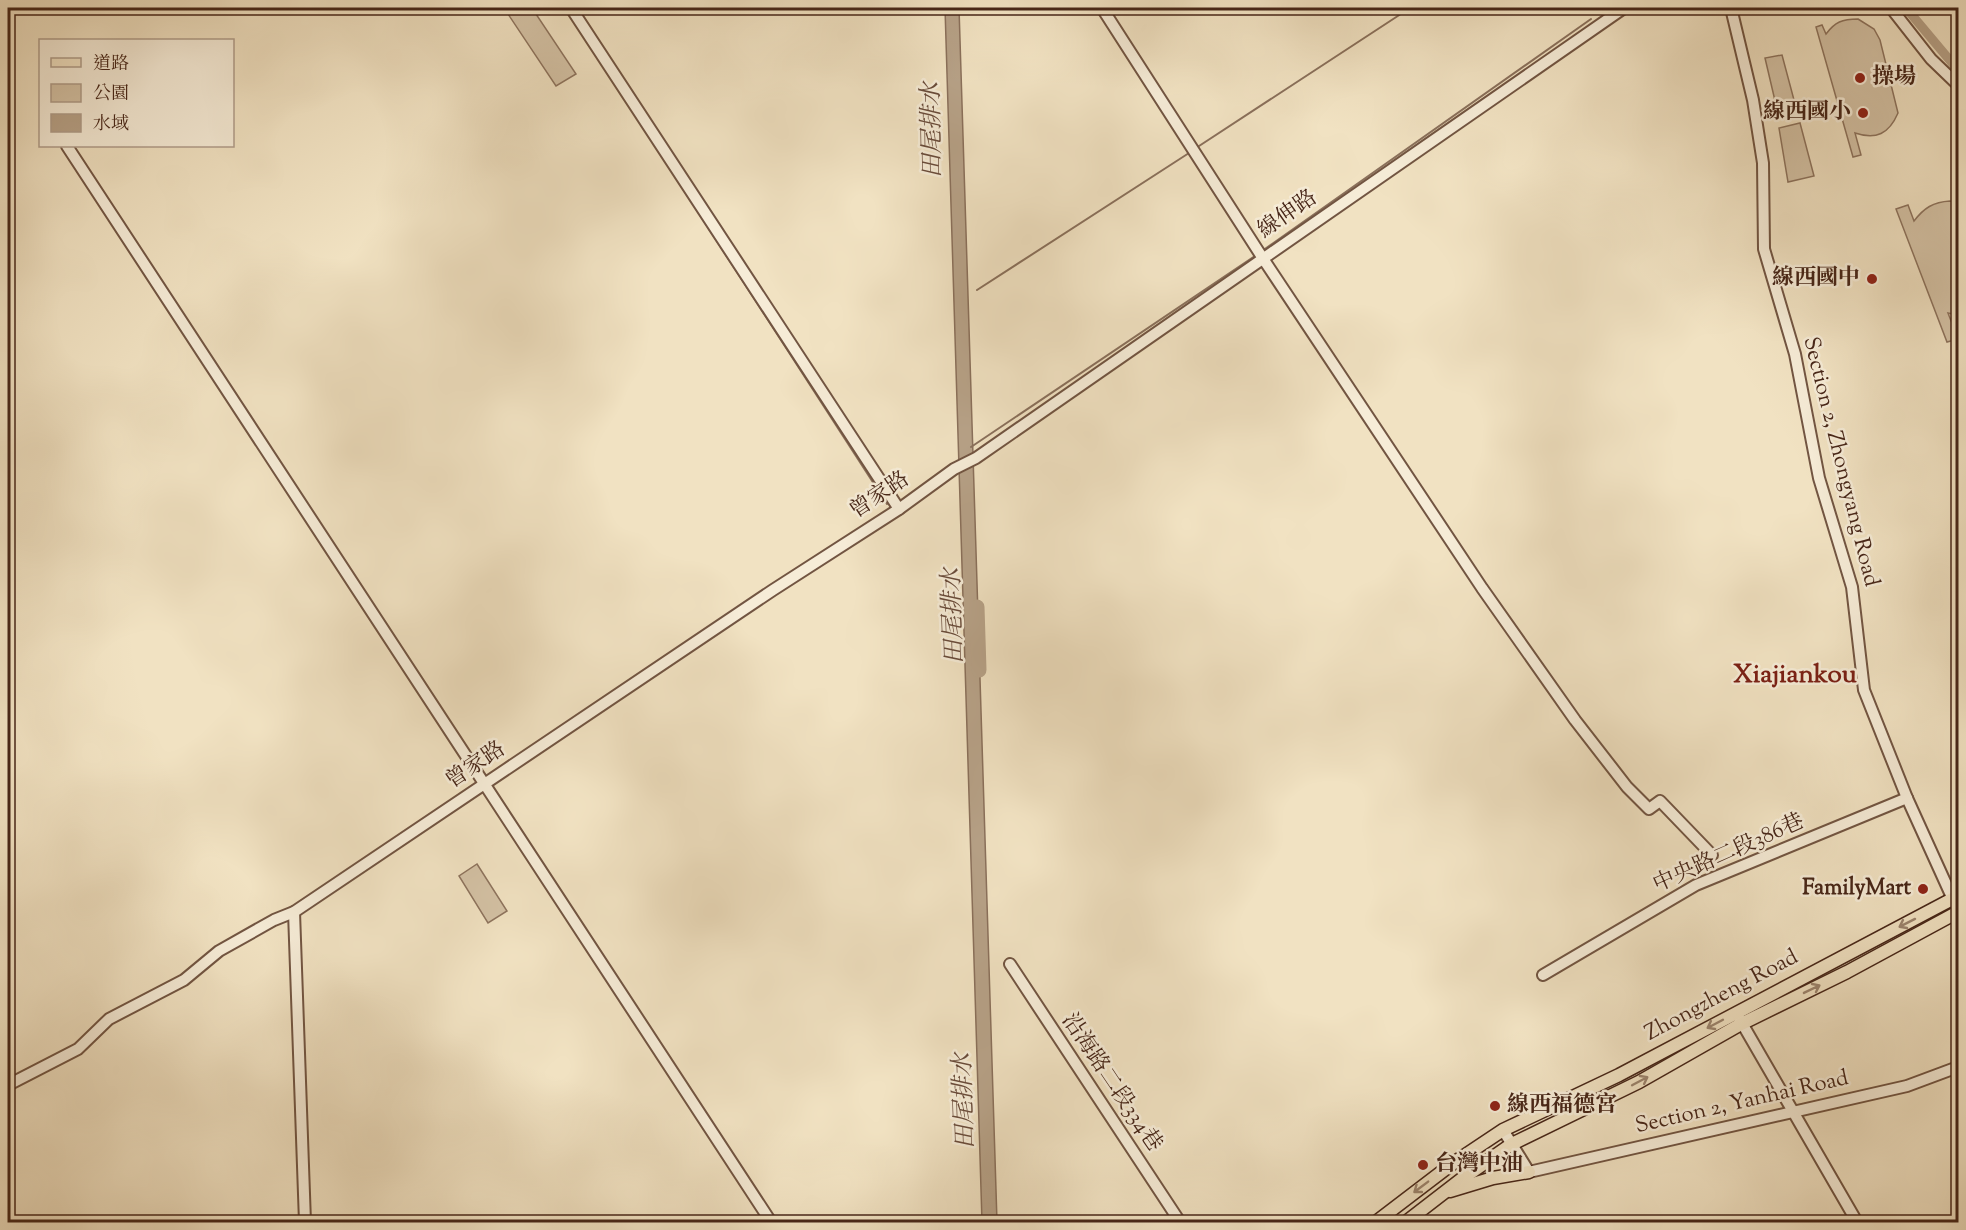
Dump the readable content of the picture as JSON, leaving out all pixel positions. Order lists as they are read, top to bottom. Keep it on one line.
{"streets":{"main road":["Zhongzheng Road"],"street":["線伸路","Section 2, Zhongyang Road","曾家路","中央路二段386巷","沿海路二段334巷","Section 2, Yanhai Road"]},"crossings":[["線伸路","曾家路"],["Section 2, Zhongyang Road","中央路二段386巷"],["Section 2, Zhongyang Road","Zhongzheng Road"]],"districts":["Xiajiankou"],"water":["田尾排水"],"places":["操場","線西國小","線西國中","FamilyMart","線西福德宮","台灣中油"],"legend":["道路","公園","水域"]}
